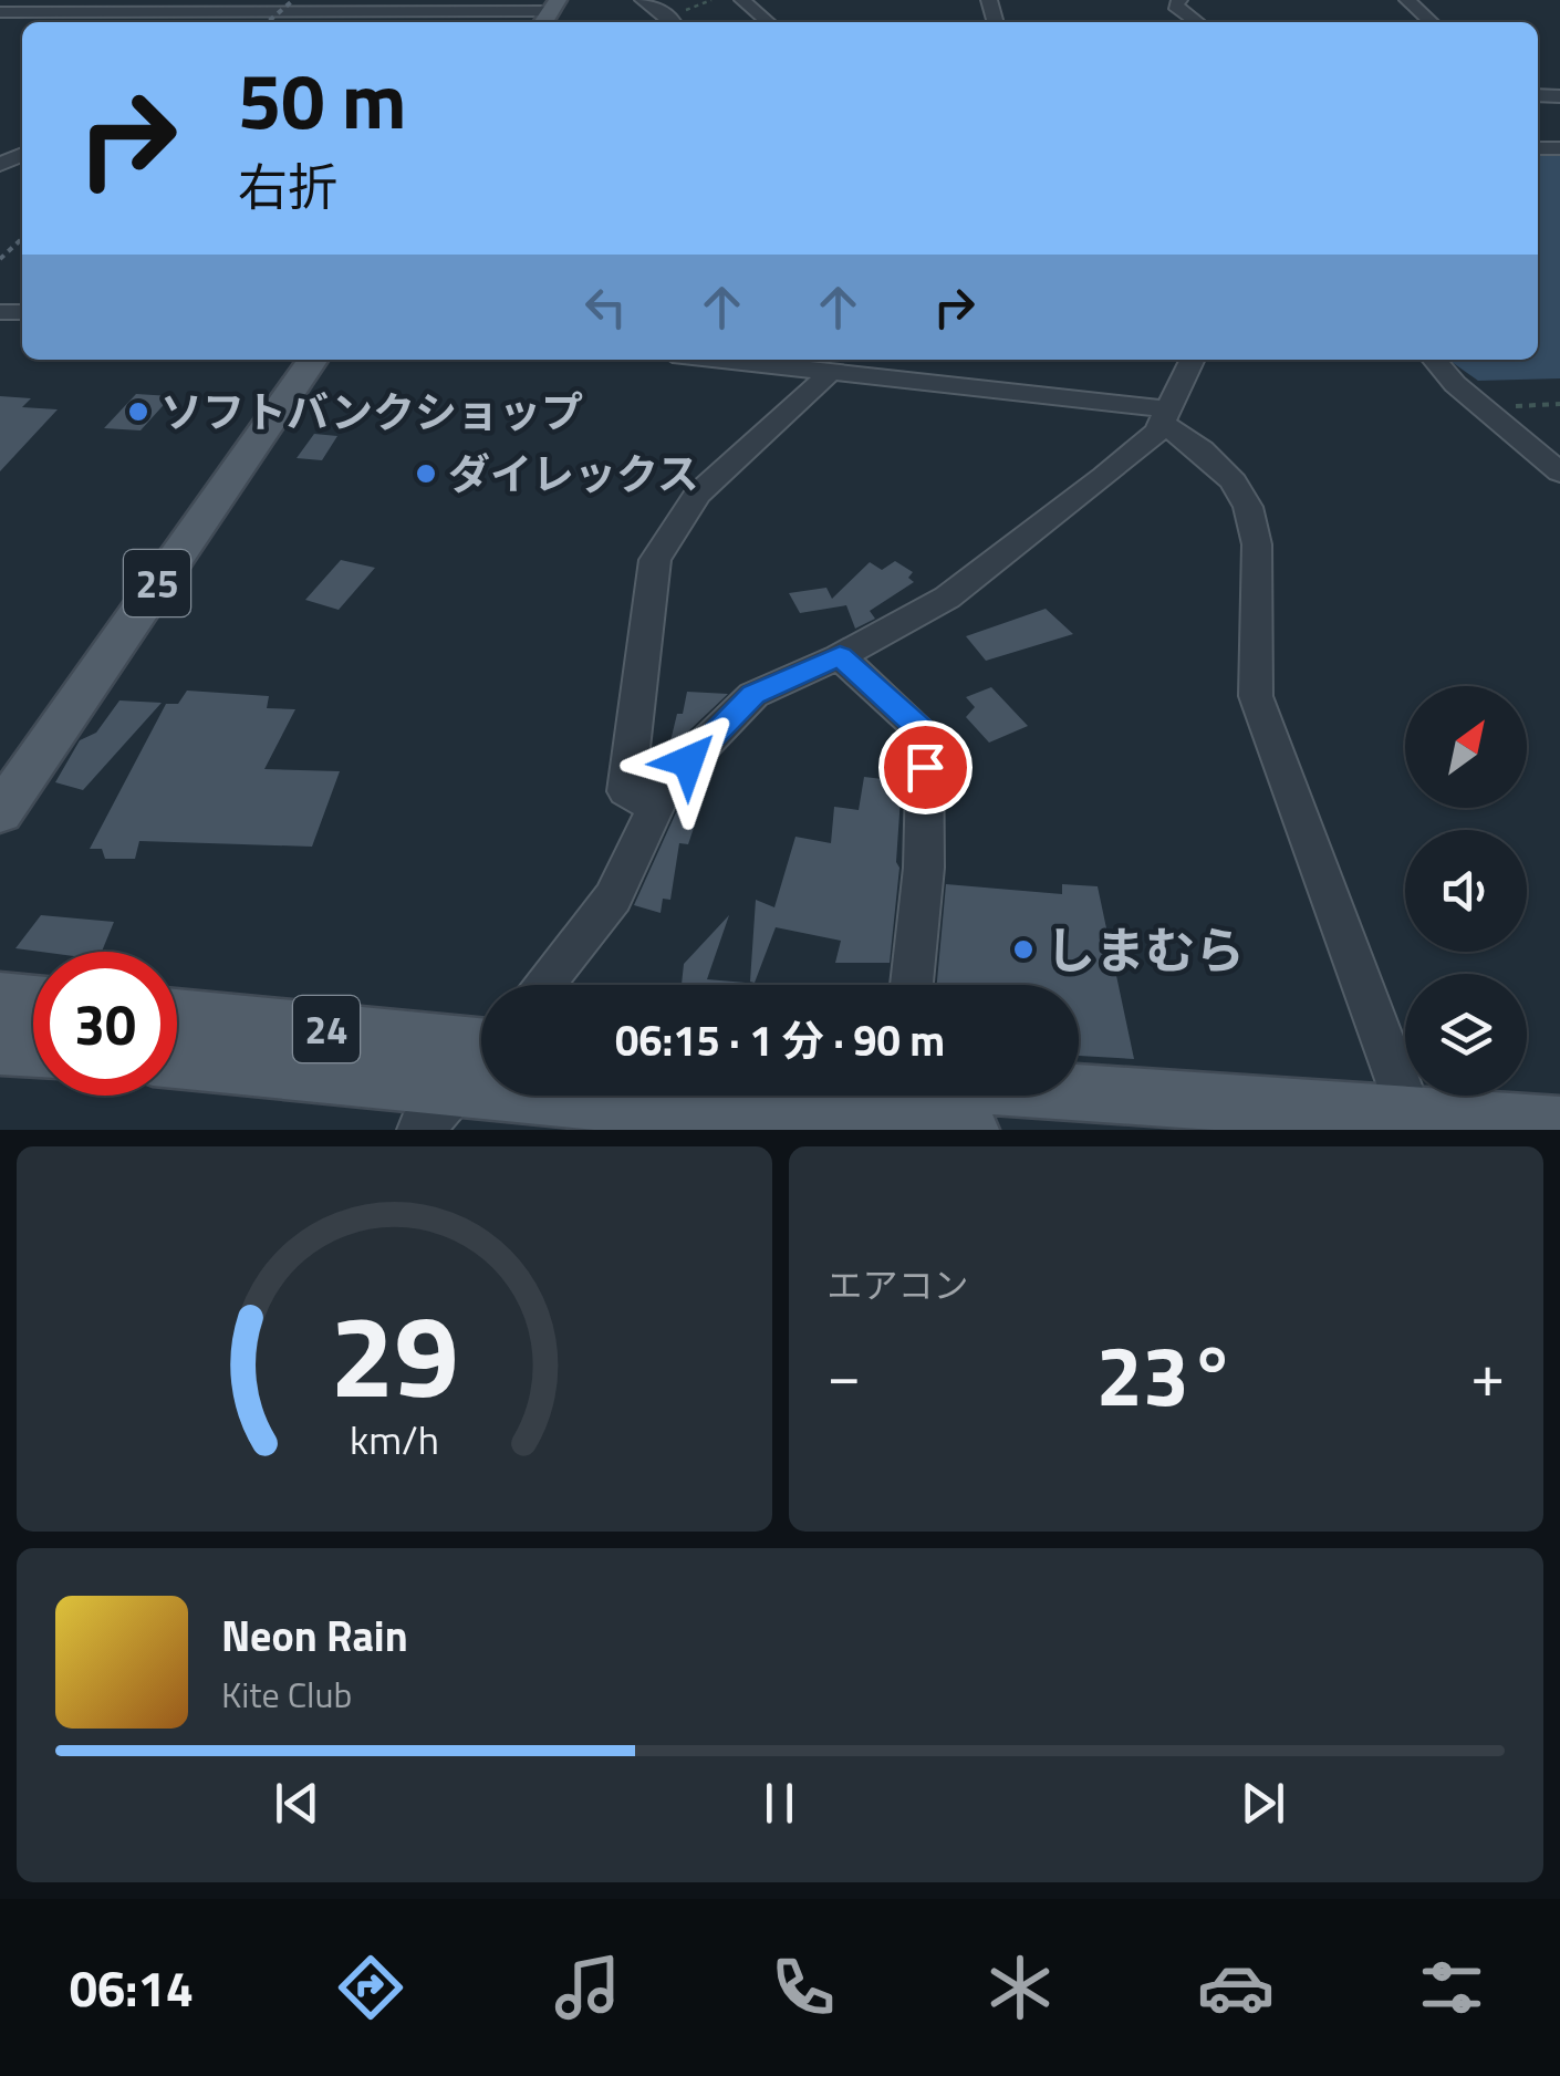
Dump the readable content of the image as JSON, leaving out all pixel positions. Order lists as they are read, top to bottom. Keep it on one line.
{"streets":{"main road":["25","24"]},"places":["ソフトバンクショップ","ダイレックス","しまむら"],"north":"top right","page":{"turn":["50 m","右折"],"limit":"30","trip":"06:15 · 1 分 · 90 m","tile":"エアコン","heat":["−","23°","+"],"song":["Neon Rain","Kite Club"],"tabs":"06:14","gauge":["29","km/h"]}}
